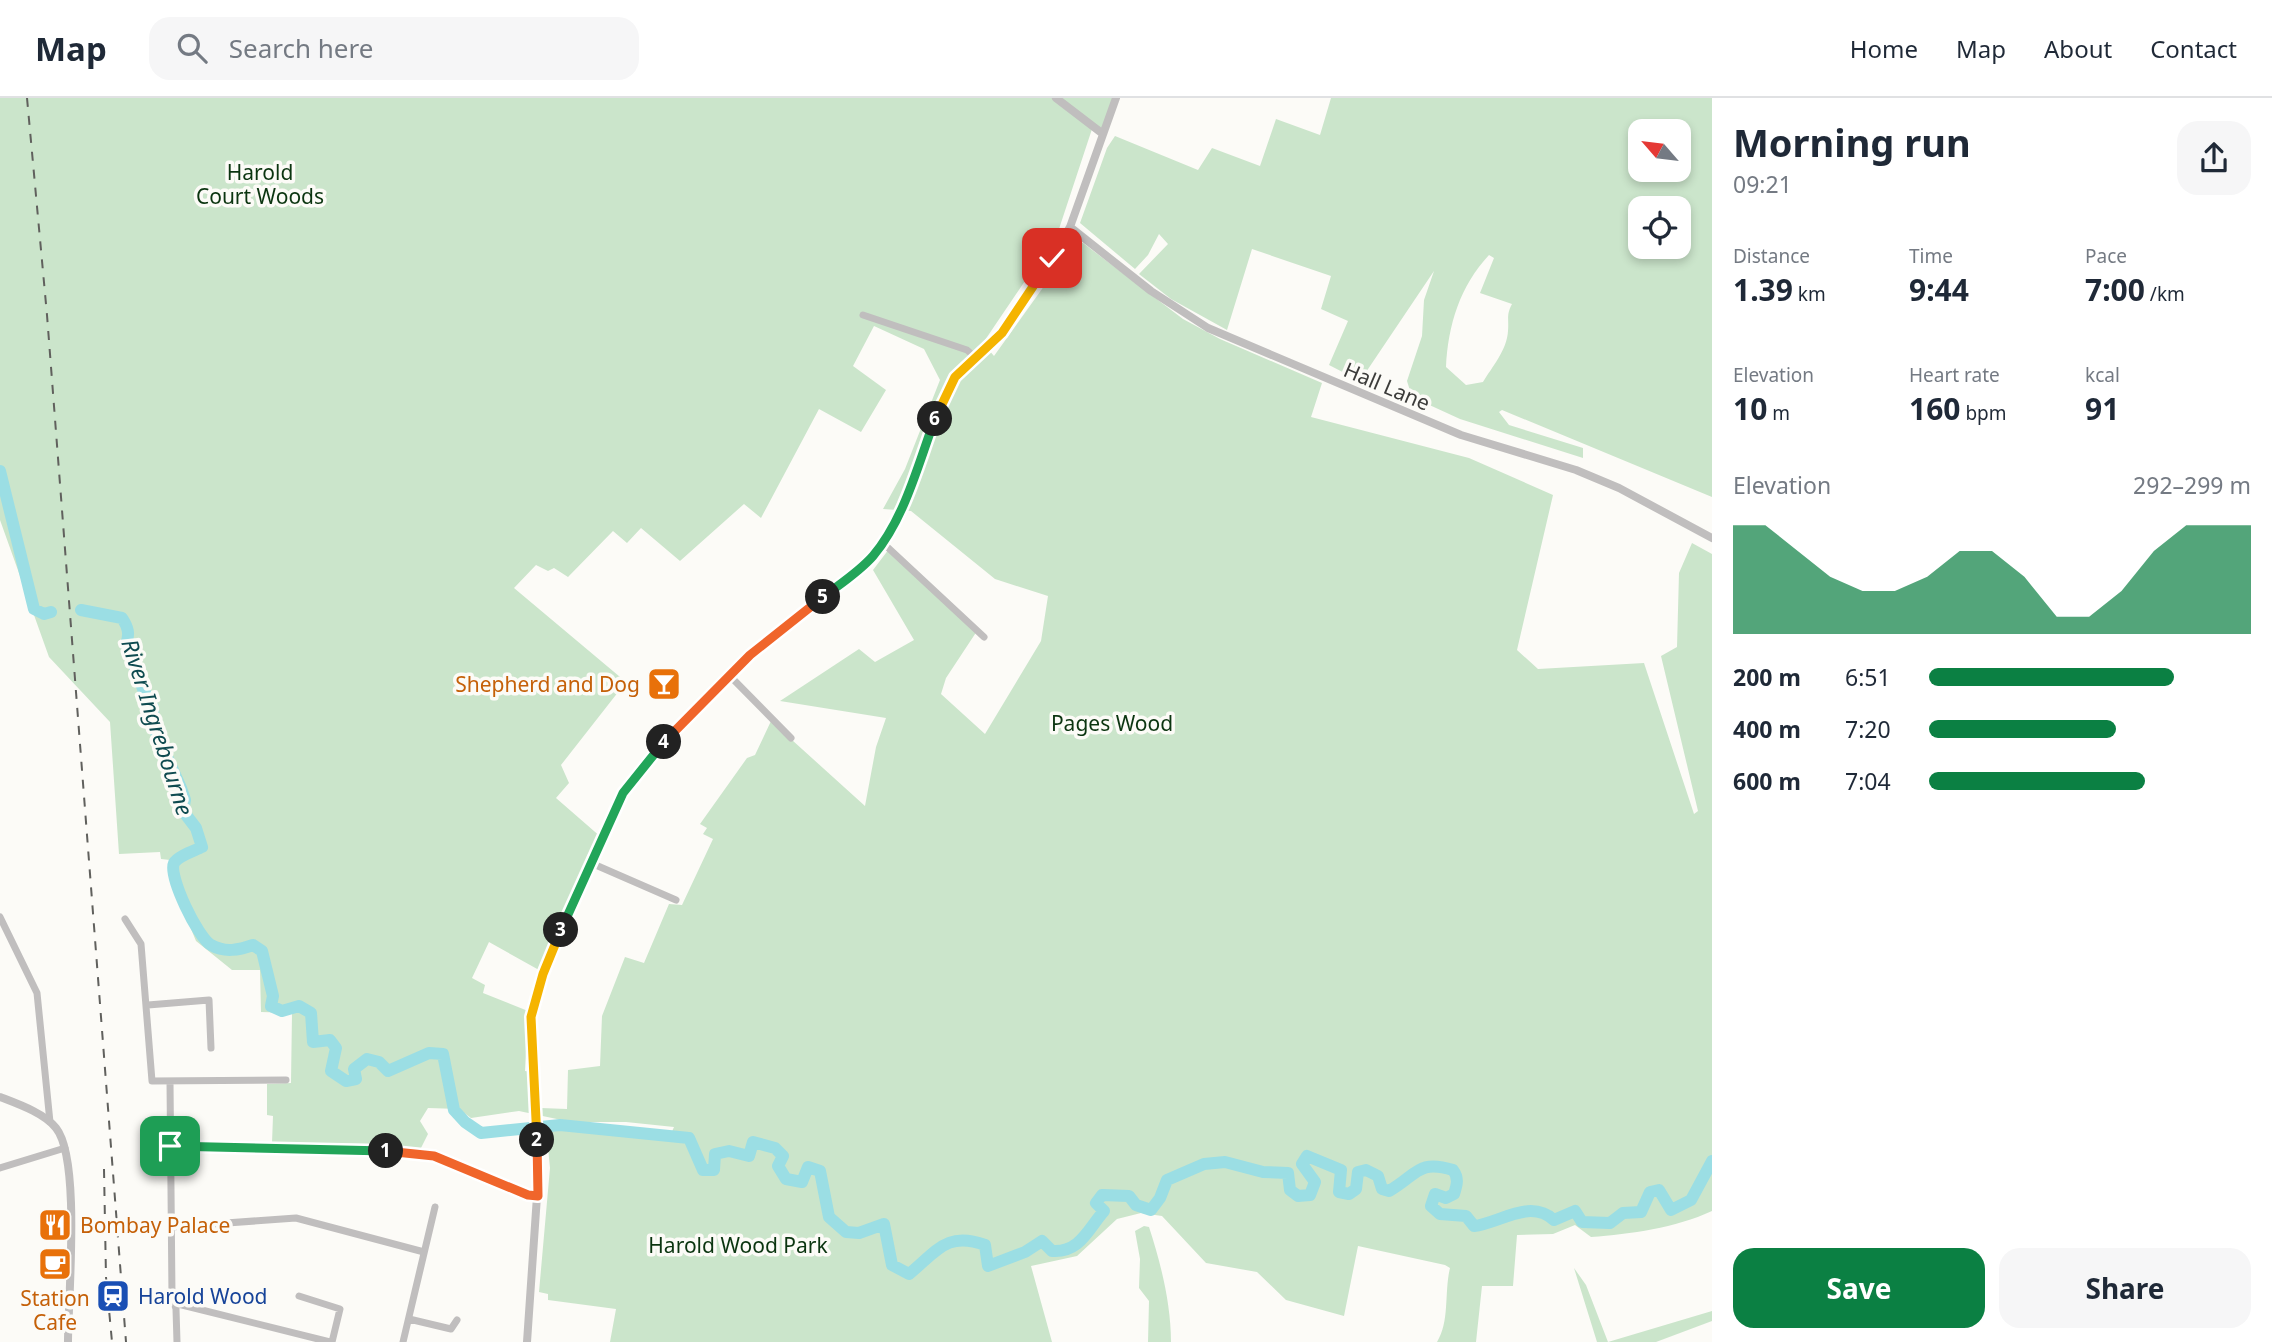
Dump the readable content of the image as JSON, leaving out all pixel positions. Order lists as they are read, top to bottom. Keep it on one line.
{"streets":{"street":["Hall Lane"]},"water":["River Ingrebourne"],"parks":["Harold Court Woods","Pages Wood","Harold Wood Park"],"places":{"bar":["Shepherd and Dog"],"restaurant":["Bombay Palace"],"cafe":["Station Cafe"],"station":["Harold Wood"]},"north":"top left","page":{"header":"Map","search":"Search here","nav":["Home","Map","About","Contact"],"heading":["Morning run","09:21"],"stats":[["Distance","1.39 km"],["Time","9:44"],["Pace","7:00 /km"],["Elevation","10 m"],["Heart rate","160 bpm"],["kcal","91"]],"pins":["6","5","4","3","2","1"],"chart":["Elevation","292–299 m"],"list":[{"name":"200 m","note":"6:51"},{"name":"400 m","note":"7:20"},{"name":"600 m","note":"7:04"}],"buttons":["Save","Share"]}}
